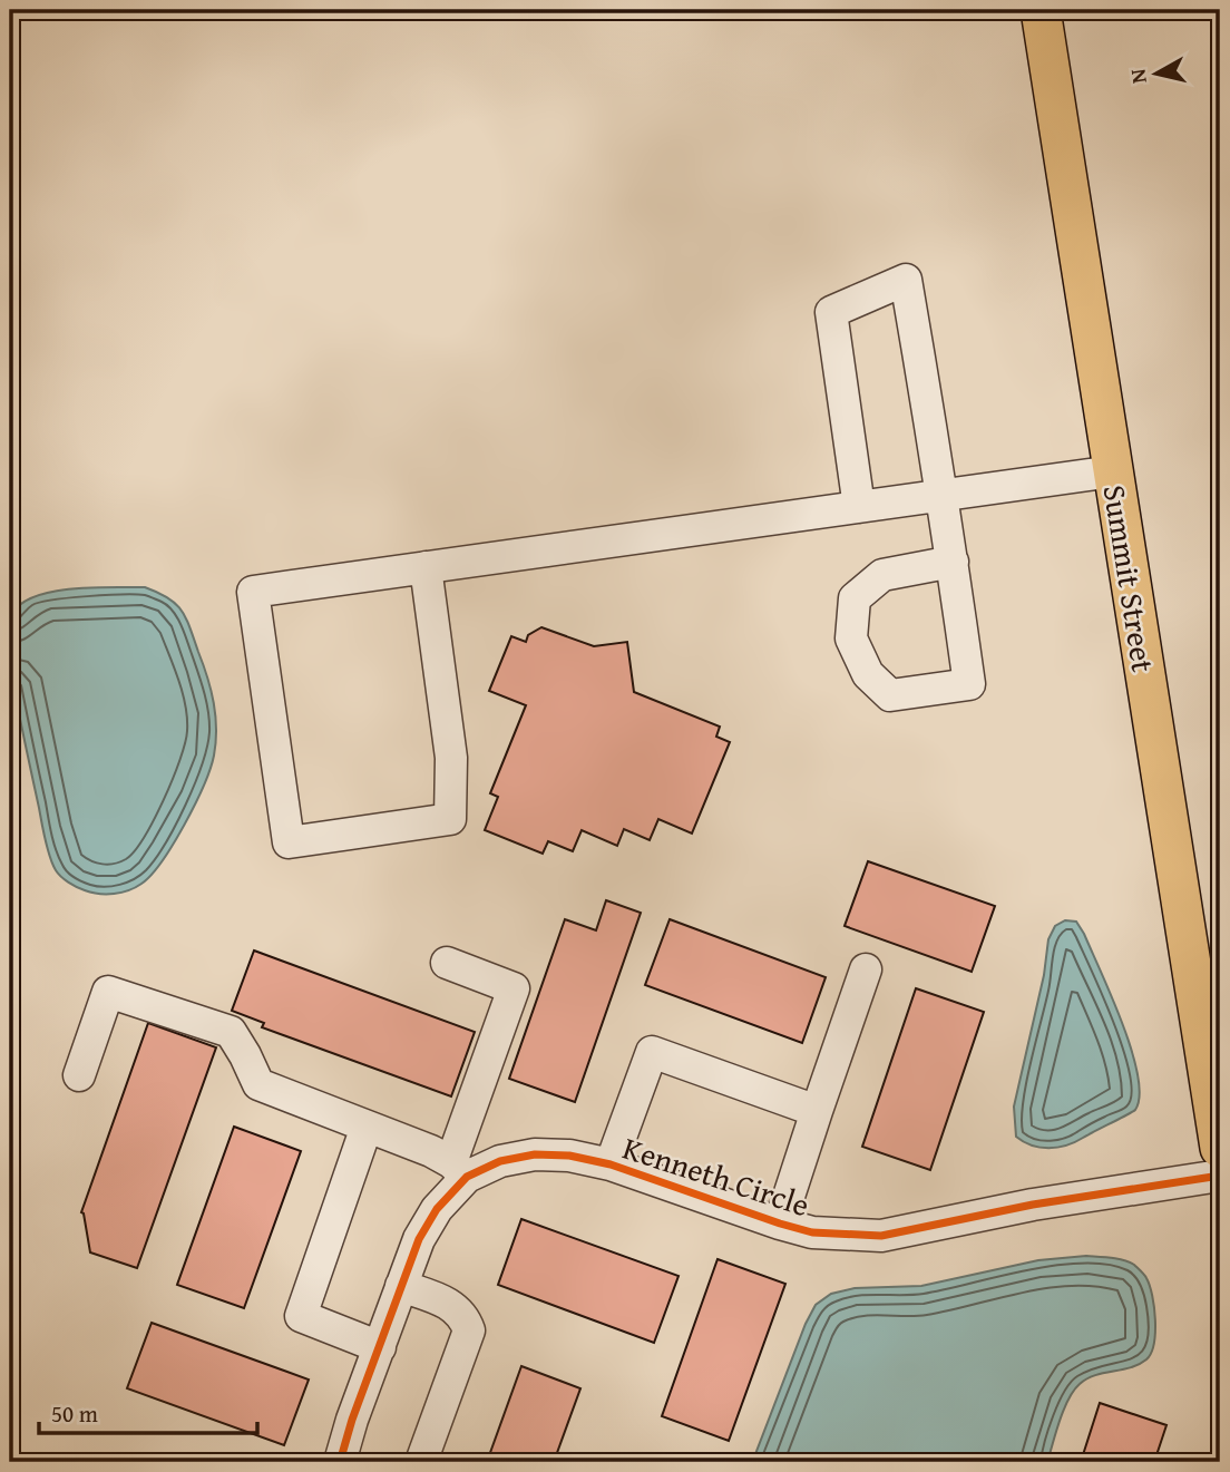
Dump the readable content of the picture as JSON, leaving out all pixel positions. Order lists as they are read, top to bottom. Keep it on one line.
{"streets":{"main road":["Summit Street"],"street":["Kenneth Circle"]},"scale_bar":"50 m","north":"left"}
